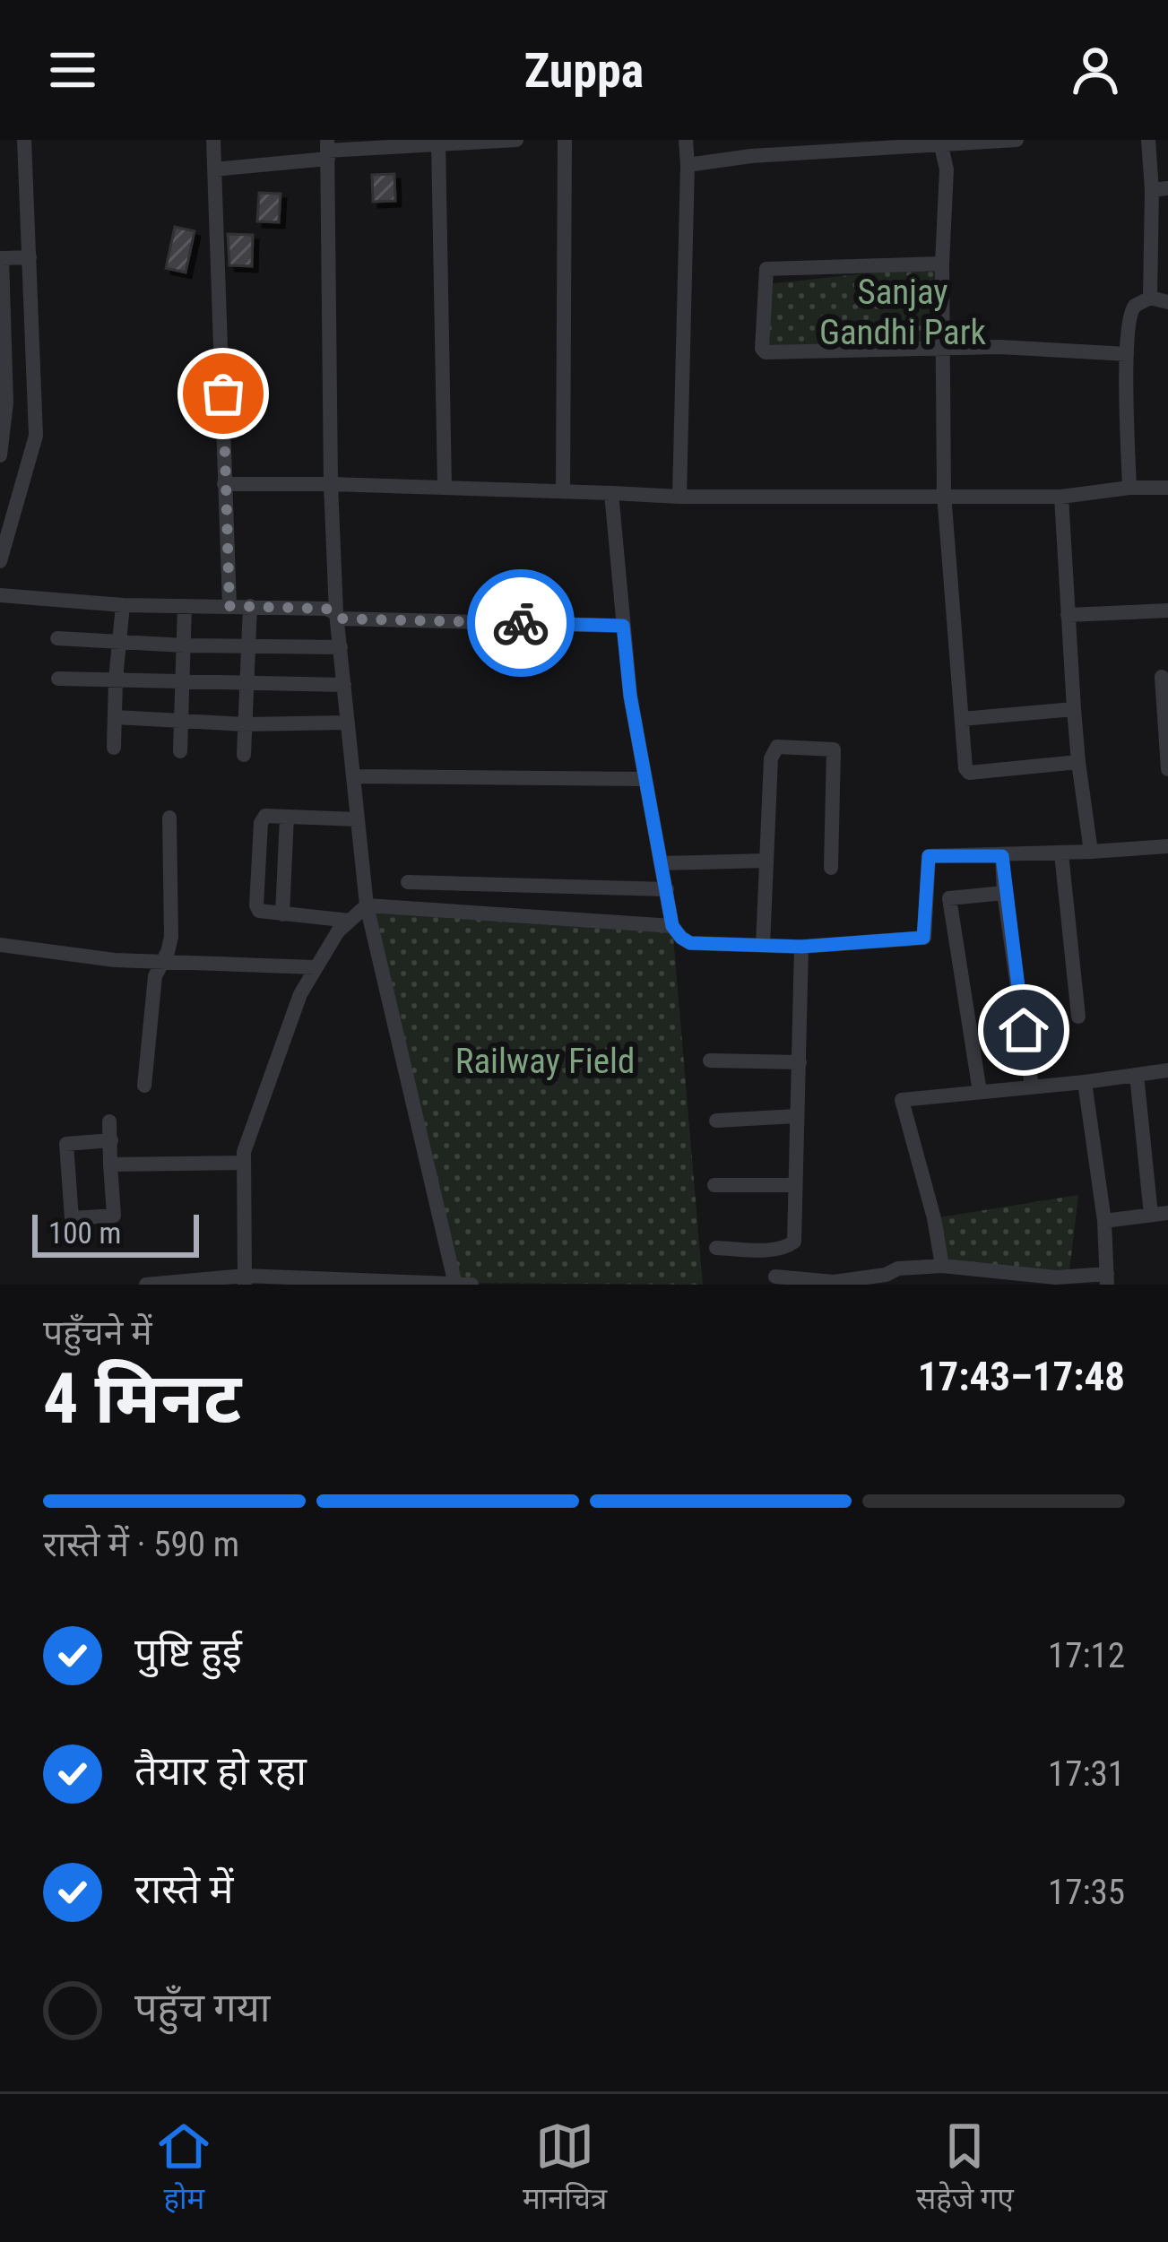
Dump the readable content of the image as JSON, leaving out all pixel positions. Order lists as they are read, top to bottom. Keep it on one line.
{"parks":["Sanjay Gandhi Park","Railway Field"],"scale_bar":"100 m","page":{"header":"Zuppa","scale":"100 m","heading":["4 मिनट","पहुँचने में","17:43–17:48"],"bar":"रास्ते में · 590 m","list":[["पुष्टि हुई","17:12"],["तैयार हो रहा","17:31"],["रास्ते में","17:35"],"पहुँच गया"],"tabs":["होम","मानचित्र","सहेजे गए"]}}
